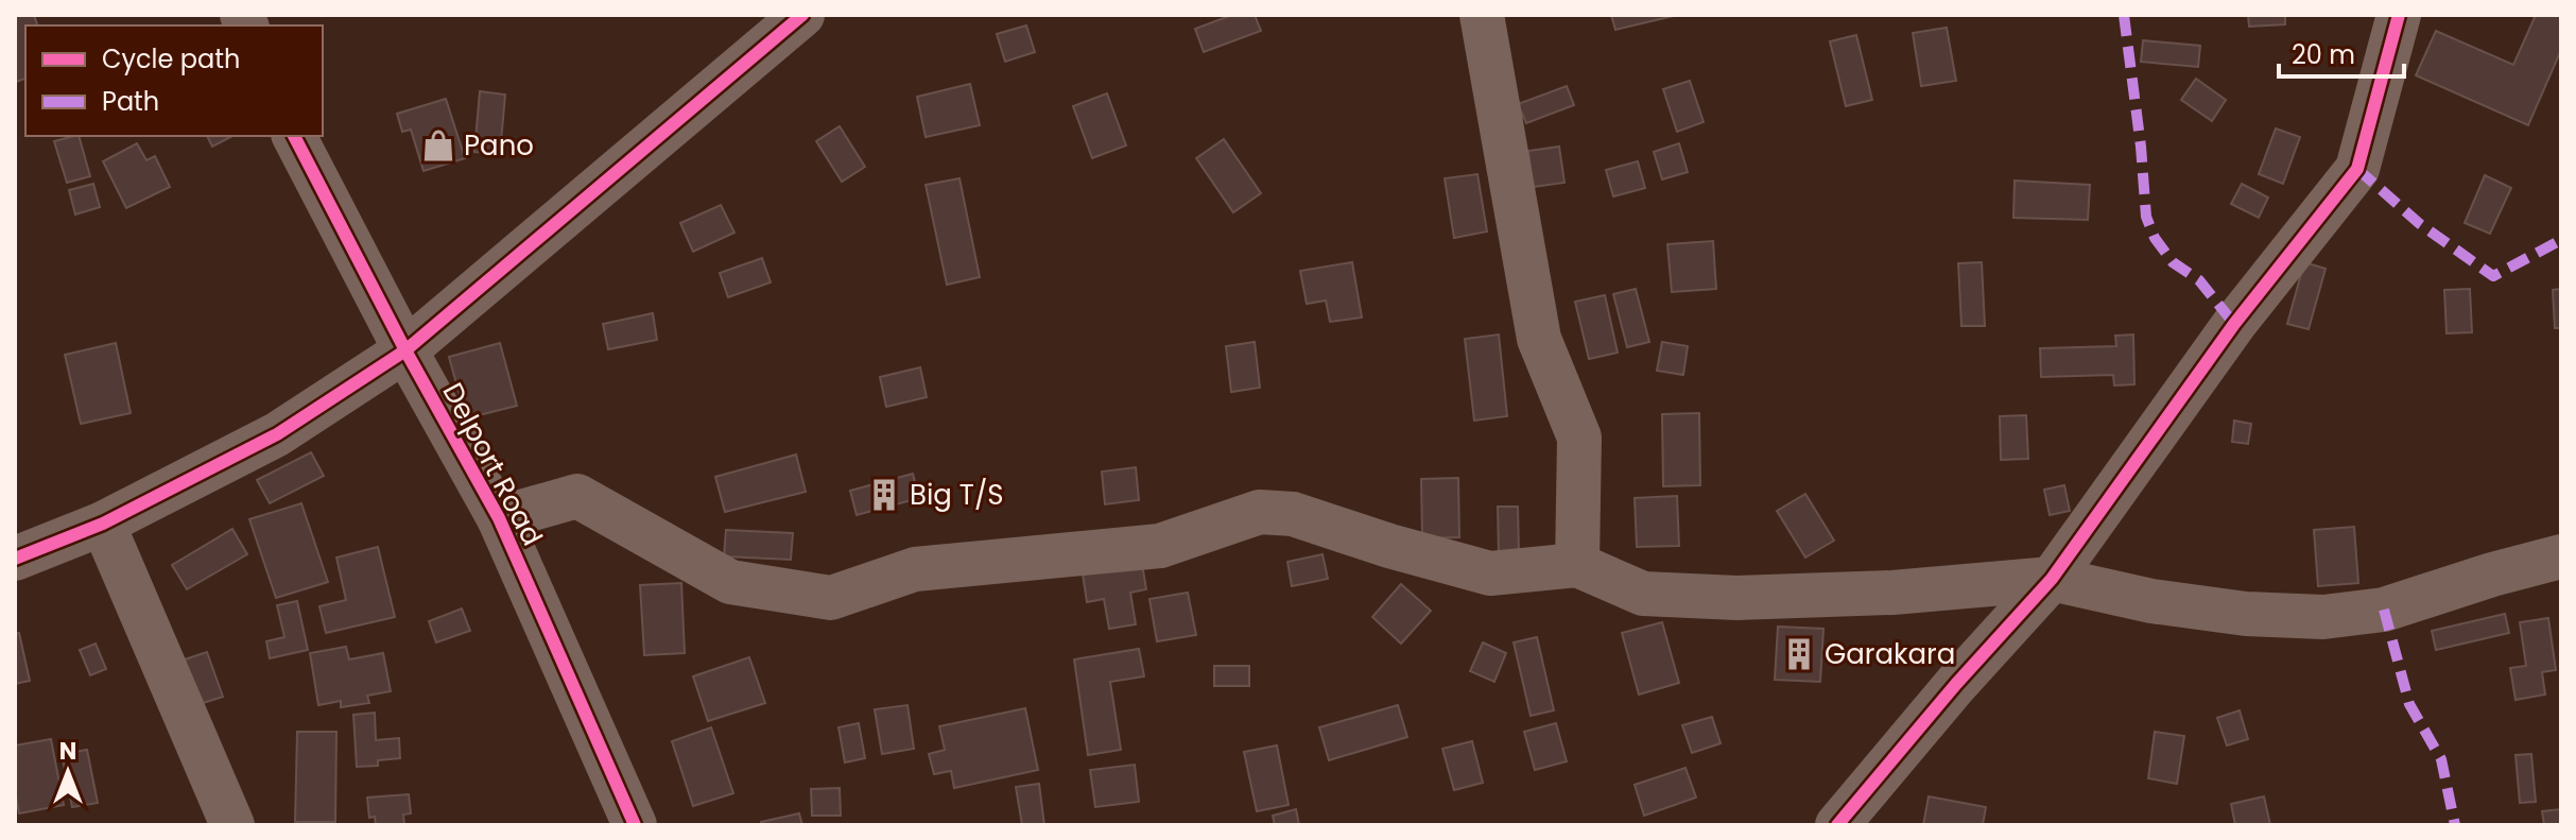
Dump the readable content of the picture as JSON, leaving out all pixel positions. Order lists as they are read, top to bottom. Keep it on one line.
{"streets":{"street":["Delport Road"]},"places":{"shop":["Pano"],"building":["Big T/S","Garakara"]},"legend":["Cycle path","Path"],"scale_bar":"20 m","north":"top"}
